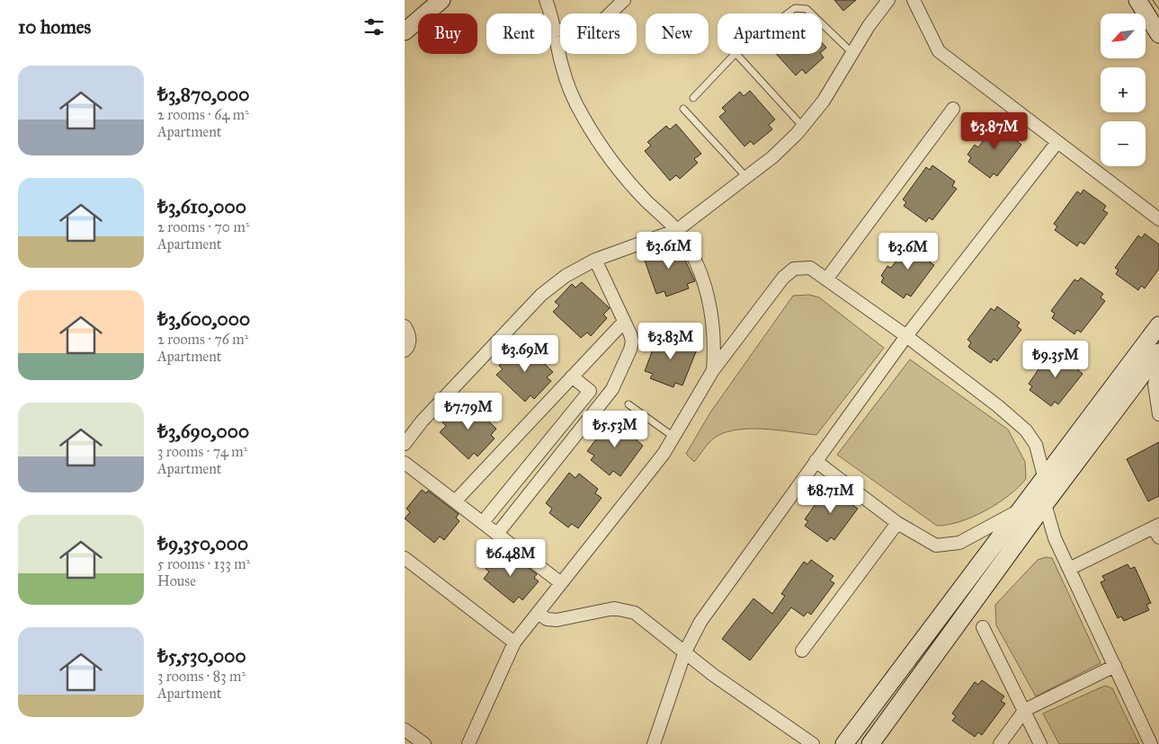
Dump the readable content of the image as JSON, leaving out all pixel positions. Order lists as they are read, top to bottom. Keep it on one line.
{"north":"bottom left","page":{"heading":"10 homes","map_buttons":["+","−"],"chip":["Buy","Rent","Filters","New","Apartment"],"list":[{"name":"₺3,870,000","note":"2 rooms · 64 m² · Apartment"},{"name":"₺3,610,000","note":"2 rooms · 70 m² · Apartment"},{"name":"₺3,600,000","note":"2 rooms · 76 m² · Apartment"},{"name":"₺3,690,000","note":"3 rooms · 74 m² · Apartment"},{"name":"₺9,350,000","note":"5 rooms · 133 m² · House"},{"name":"₺5,530,000","note":"3 rooms · 83 m² · Apartment"}],"price":["₺3.87M","₺3.61M","₺3.6M","₺3.83M","₺3.69M","₺9.35M","₺7.79M","₺5.53M","₺8.71M","₺6.48M"]}}
